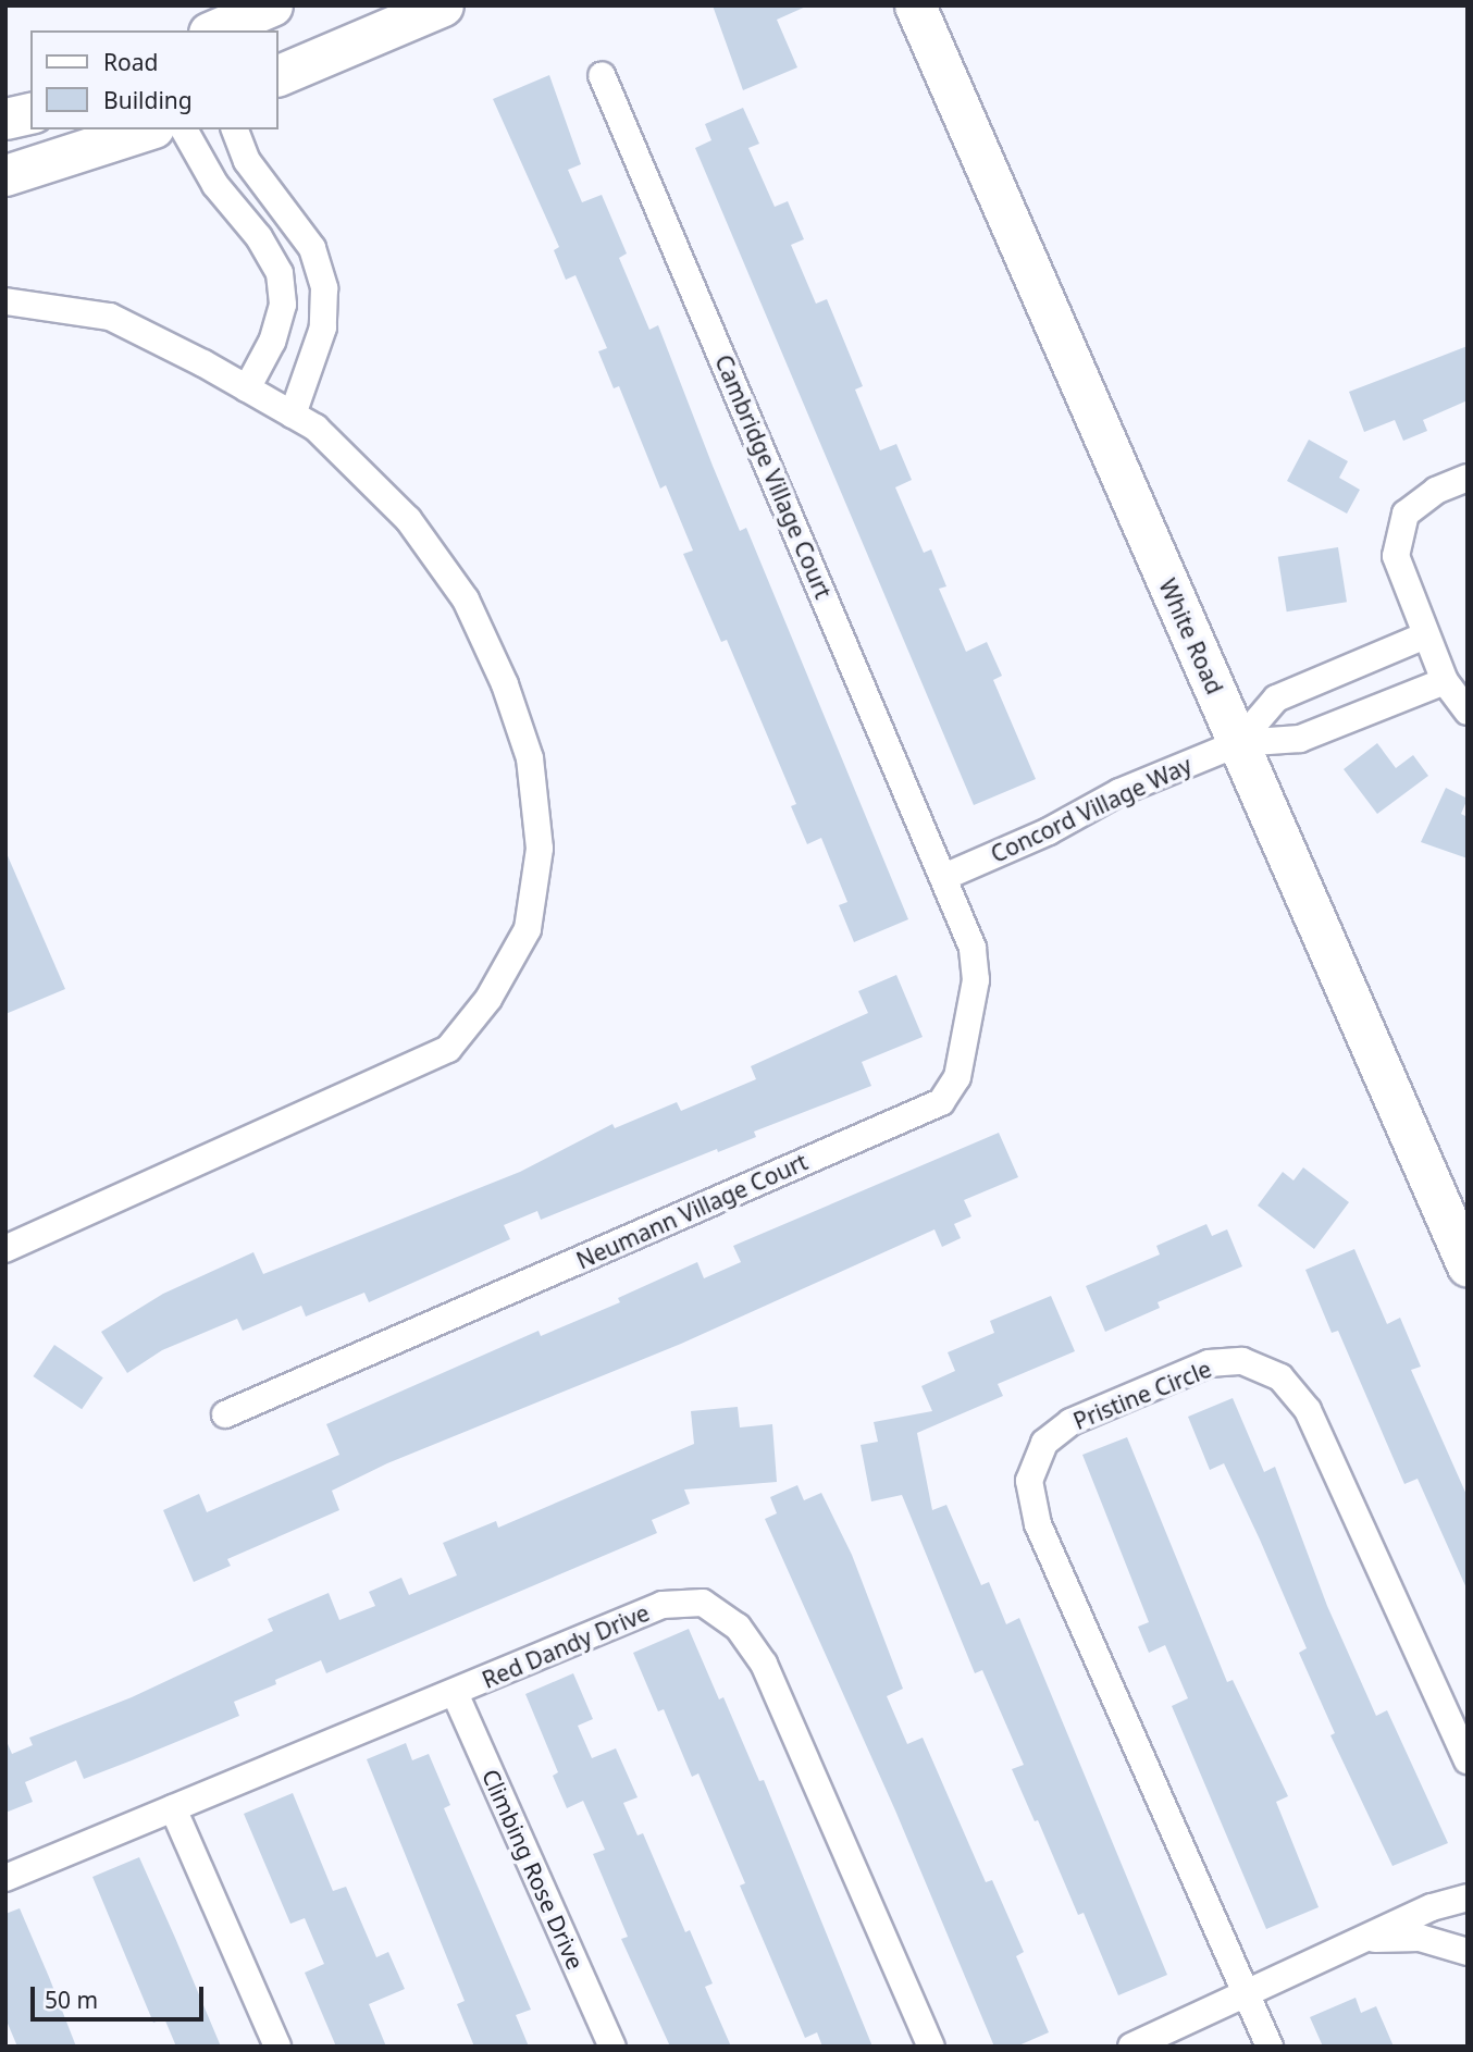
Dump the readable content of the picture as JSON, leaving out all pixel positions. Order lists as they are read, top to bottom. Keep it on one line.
{"streets":{"street":["Cambridge Village Court","White Road","Concord Village Way","Neumann Village Court","Pristine Circle","Red Dandy Drive","Climbing Rose Drive"]},"crossings":[["Cambridge Village Court","Concord Village Way"],["Cambridge Village Court","Neumann Village Court"],["White Road","Concord Village Way"],["Concord Village Way","Neumann Village Court"],["Red Dandy Drive","Climbing Rose Drive"]],"legend":["Road","Building"],"scale_bar":"50 m"}
